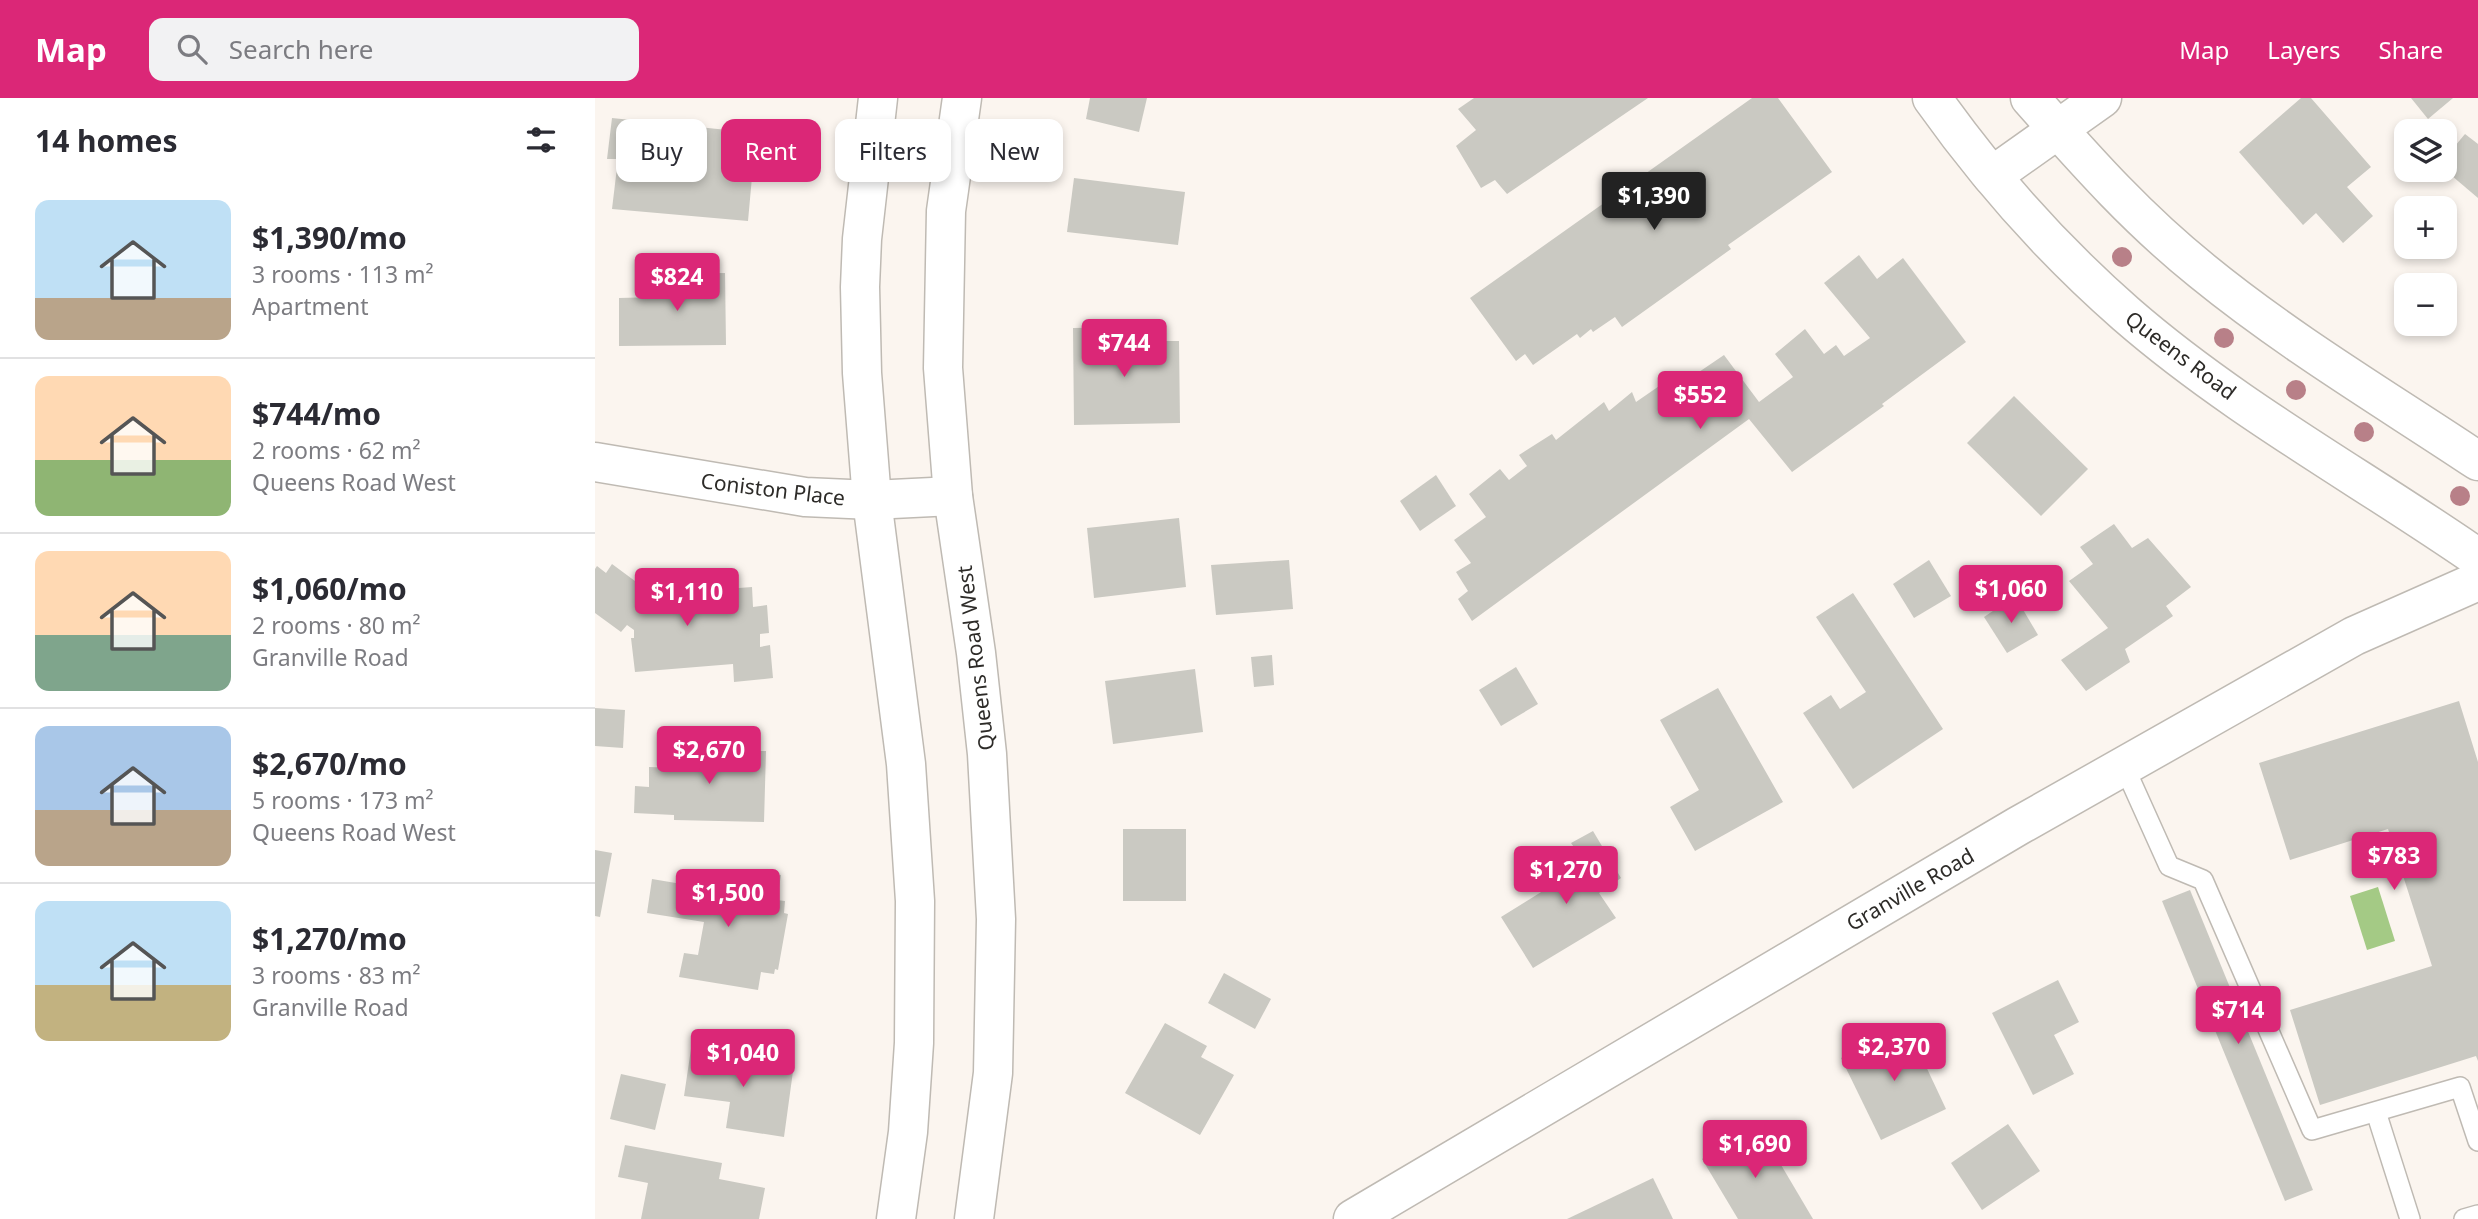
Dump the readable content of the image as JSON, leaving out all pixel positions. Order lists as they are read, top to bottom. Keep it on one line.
{"streets":{"street":["Queens Road","Coniston Place","Queens Road West","Granville Road"]},"crossings":[["Coniston Place","Queens Road West"]],"page":{"header":"Map","search":"Search here","nav":["Map","Layers","Share"],"heading":"14 homes","map_buttons":["+","−"],"chip":["Buy","Rent","Filters","New"],"price":["$1,390","$824","$744","$552","$1,060","$1,110","$2,670","$783","$1,270","$1,500","$714","$2,370","$1,040","$1,690"],"list":[{"name":"$1,390/mo","note":"3 rooms · 113 m² · Apartment"},{"name":"$744/mo","note":"2 rooms · 62 m² · Queens Road West"},{"name":"$1,060/mo","note":"2 rooms · 80 m² · Granville Road"},{"name":"$2,670/mo","note":"5 rooms · 173 m² · Queens Road West"},{"name":"$1,270/mo","note":"3 rooms · 83 m² · Granville Road"}]}}
